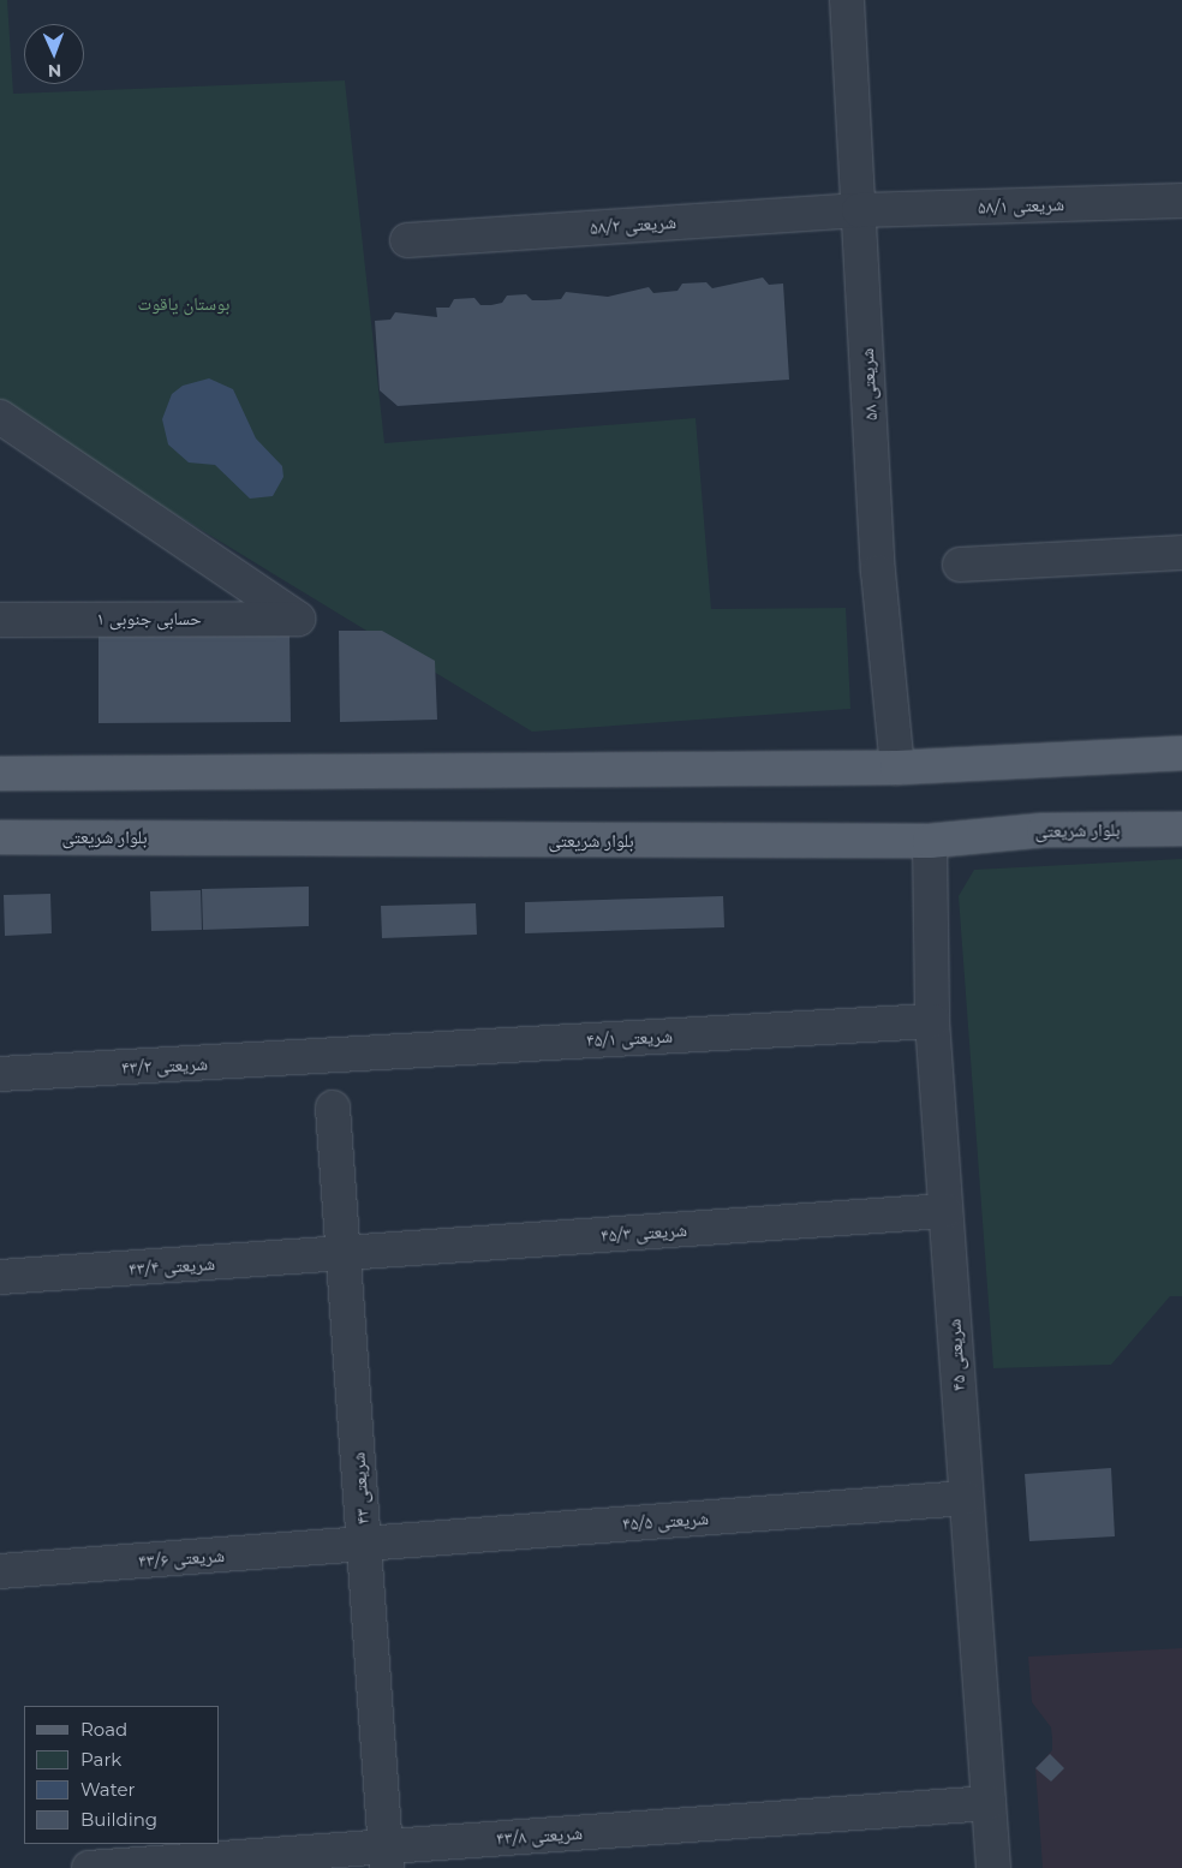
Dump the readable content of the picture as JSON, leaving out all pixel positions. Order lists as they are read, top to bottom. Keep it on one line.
{"streets":{"main road":["بلوار شریعتی"],"street":["شریعتی ۵۸/۱","شریعتی ۵۸/۲","شریعتی ۵۸","حسابی جنوبی ۱","شریعتی ۴۵/۱","شریعتی ۴۳/۲","شریعتی ۴۵/۳","شریعتی ۴۳/۴","شریعتی ۴۵","شریعتی ۴۳","شریعتی ۴۵/۵","شریعتی ۴۳/۶","شریعتی ۴۳/۸"]},"crossings":[["شریعتی ۵۸/۱","شریعتی ۵۸/۲"],["شریعتی ۵۸/۱","شریعتی ۵۸"],["شریعتی ۵۸/۲","شریعتی ۵۸"],["بلوار شریعتی","شریعتی ۴۵"],["شریعتی ۴۵/۱","شریعتی ۴۳/۲"],["شریعتی ۴۵/۱","شریعتی ۴۵"],["شریعتی ۴۵/۳","شریعتی ۴۳/۴"],["شریعتی ۴۵/۳","شریعتی ۴۵"],["شریعتی ۴۵/۳","شریعتی ۴۳"],["شریعتی ۴۳/۴","شریعتی ۴۳"],["شریعتی ۴۵","شریعتی ۴۵/۵"],["شریعتی ۴۵","شریعتی ۴۳/۸"],["شریعتی ۴۳","شریعتی ۴۵/۵"],["شریعتی ۴۳","شریعتی ۴۳/۶"],["شریعتی ۴۳","شریعتی ۴۳/۸"],["شریعتی ۴۵/۵","شریعتی ۴۳/۶"]],"parks":["بوستان یاقوت"],"legend":["Road","Park","Water","Building"],"north":"bottom"}
